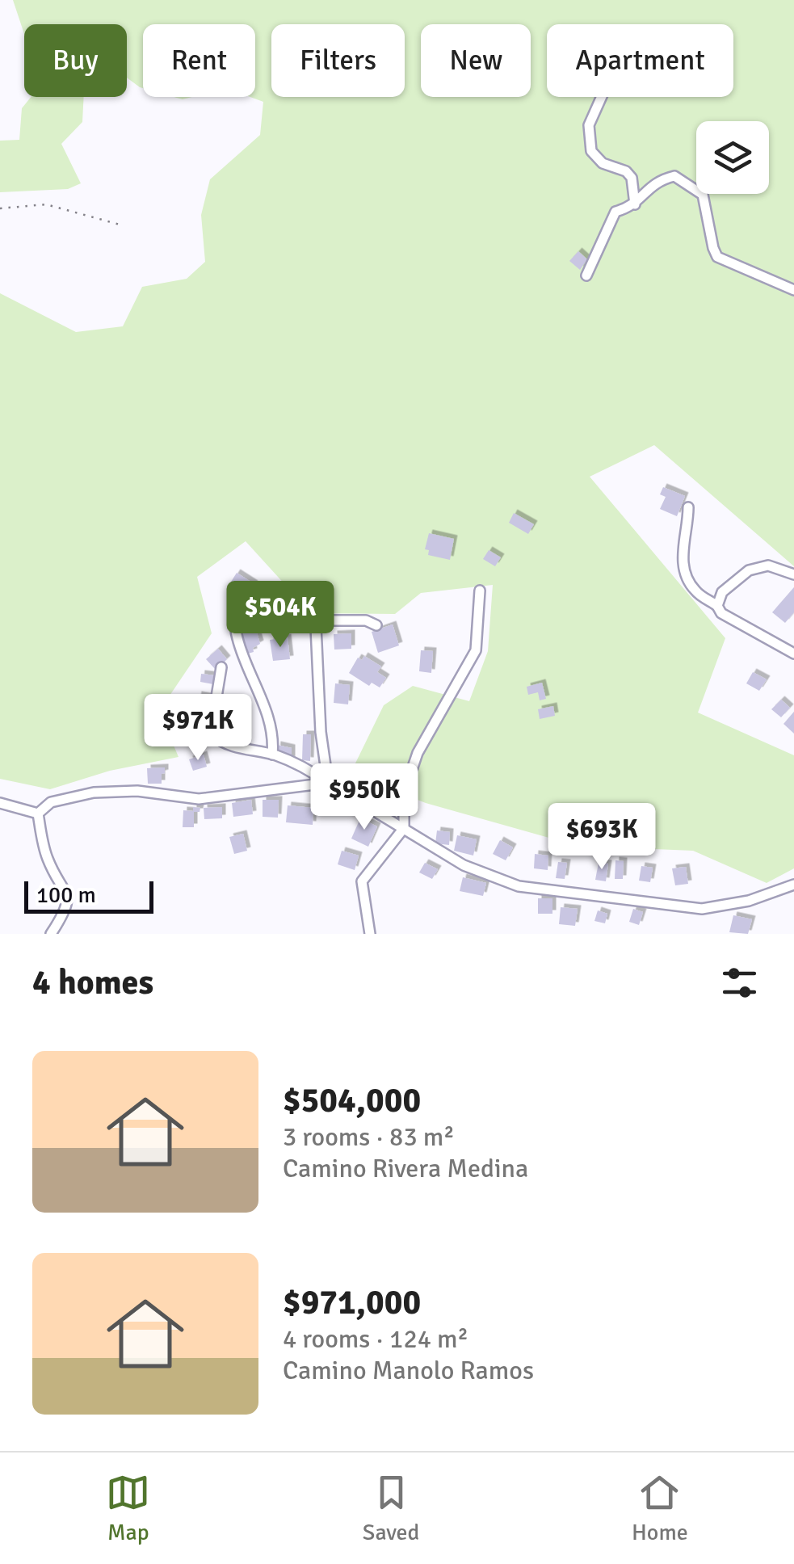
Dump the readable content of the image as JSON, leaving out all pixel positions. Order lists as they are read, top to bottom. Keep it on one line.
{"scale_bar":"100 m","page":{"chip":["Buy","Rent","Filters","New","Apartment"],"price":["$504K","$971K","$950K","$693K"],"scale":"100 m","heading":"4 homes","list":[{"name":"$504,000","note":"3 rooms · 83 m² · Camino Rivera Medina"},{"name":"$971,000","note":"4 rooms · 124 m² · Camino Manolo Ramos"}],"tabs":["Map","Saved","Home"]}}
